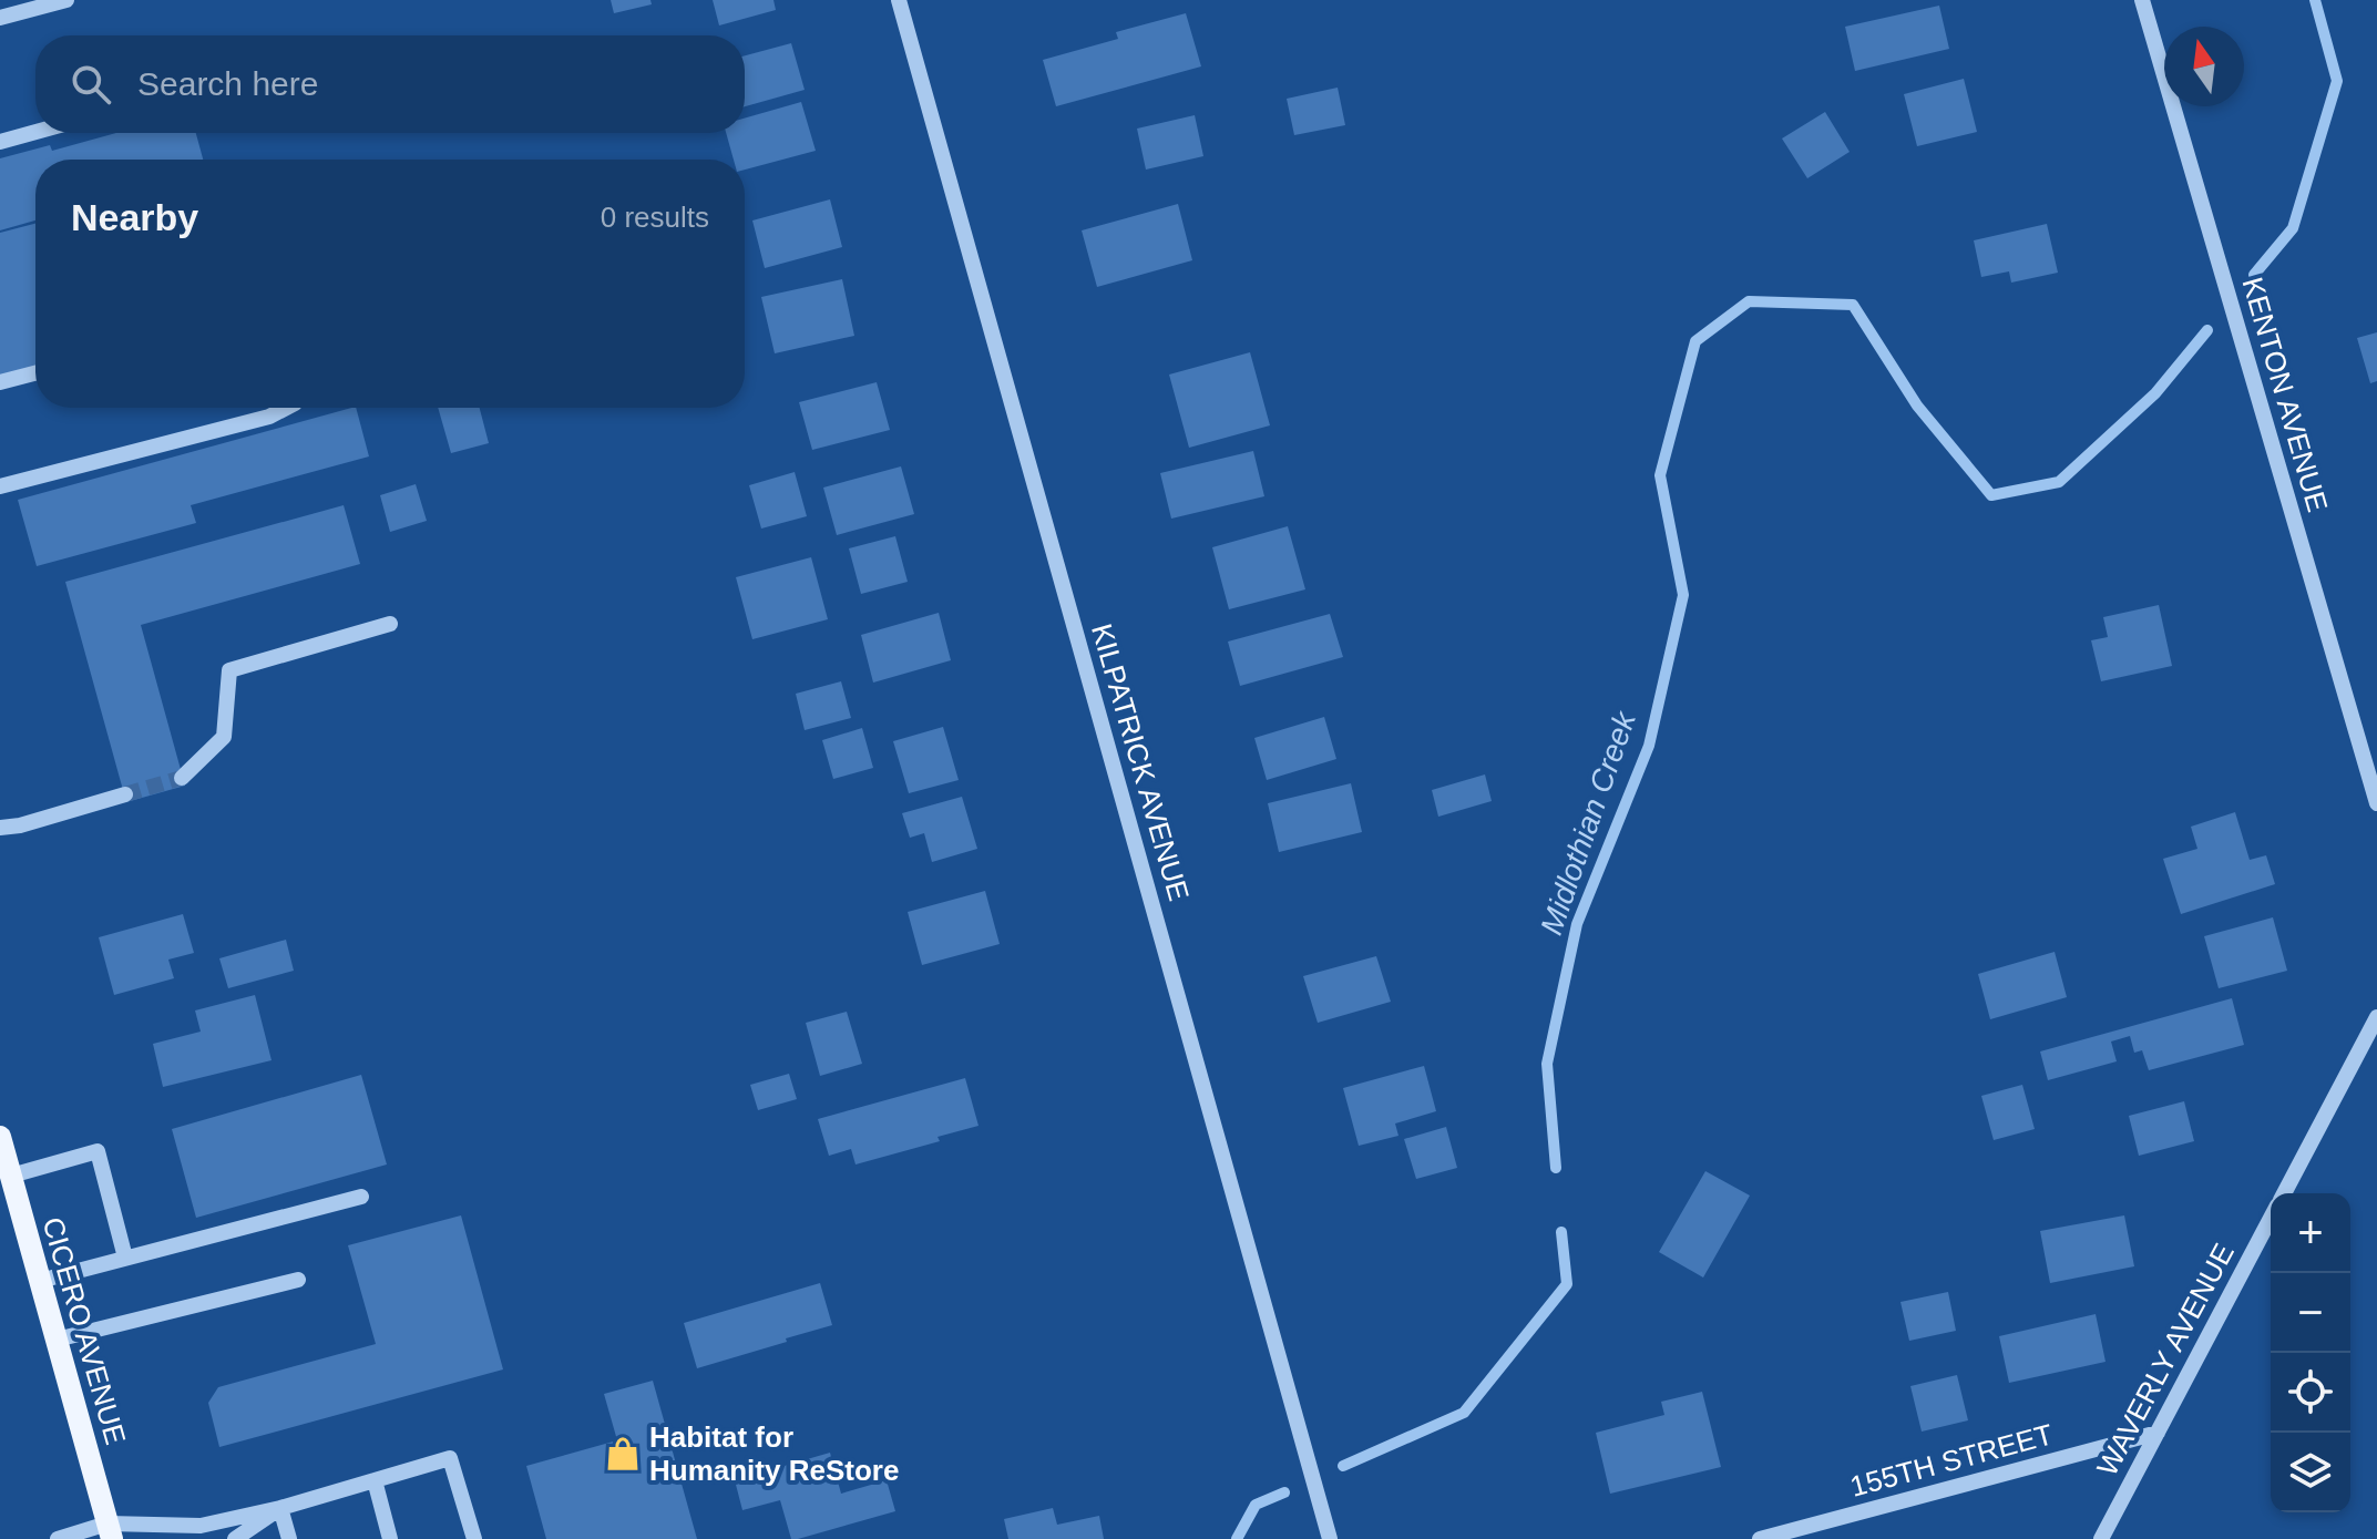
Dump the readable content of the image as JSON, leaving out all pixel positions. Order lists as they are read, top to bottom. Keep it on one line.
{"streets":{"main road":["CICERO AVENUE"],"street":["KENTON AVENUE","KILPATRICK AVENUE","WAVERLY AVENUE","155TH STREET"]},"crossings":[["WAVERLY AVENUE","155TH STREET"]],"water":["Midlothian Creek"],"places":{"shop":["Habitat for Humanity ReStore"]},"north":"top","page":{"search":"Search here","heading":["Nearby","0 results"],"map_buttons":["+","−"]}}
